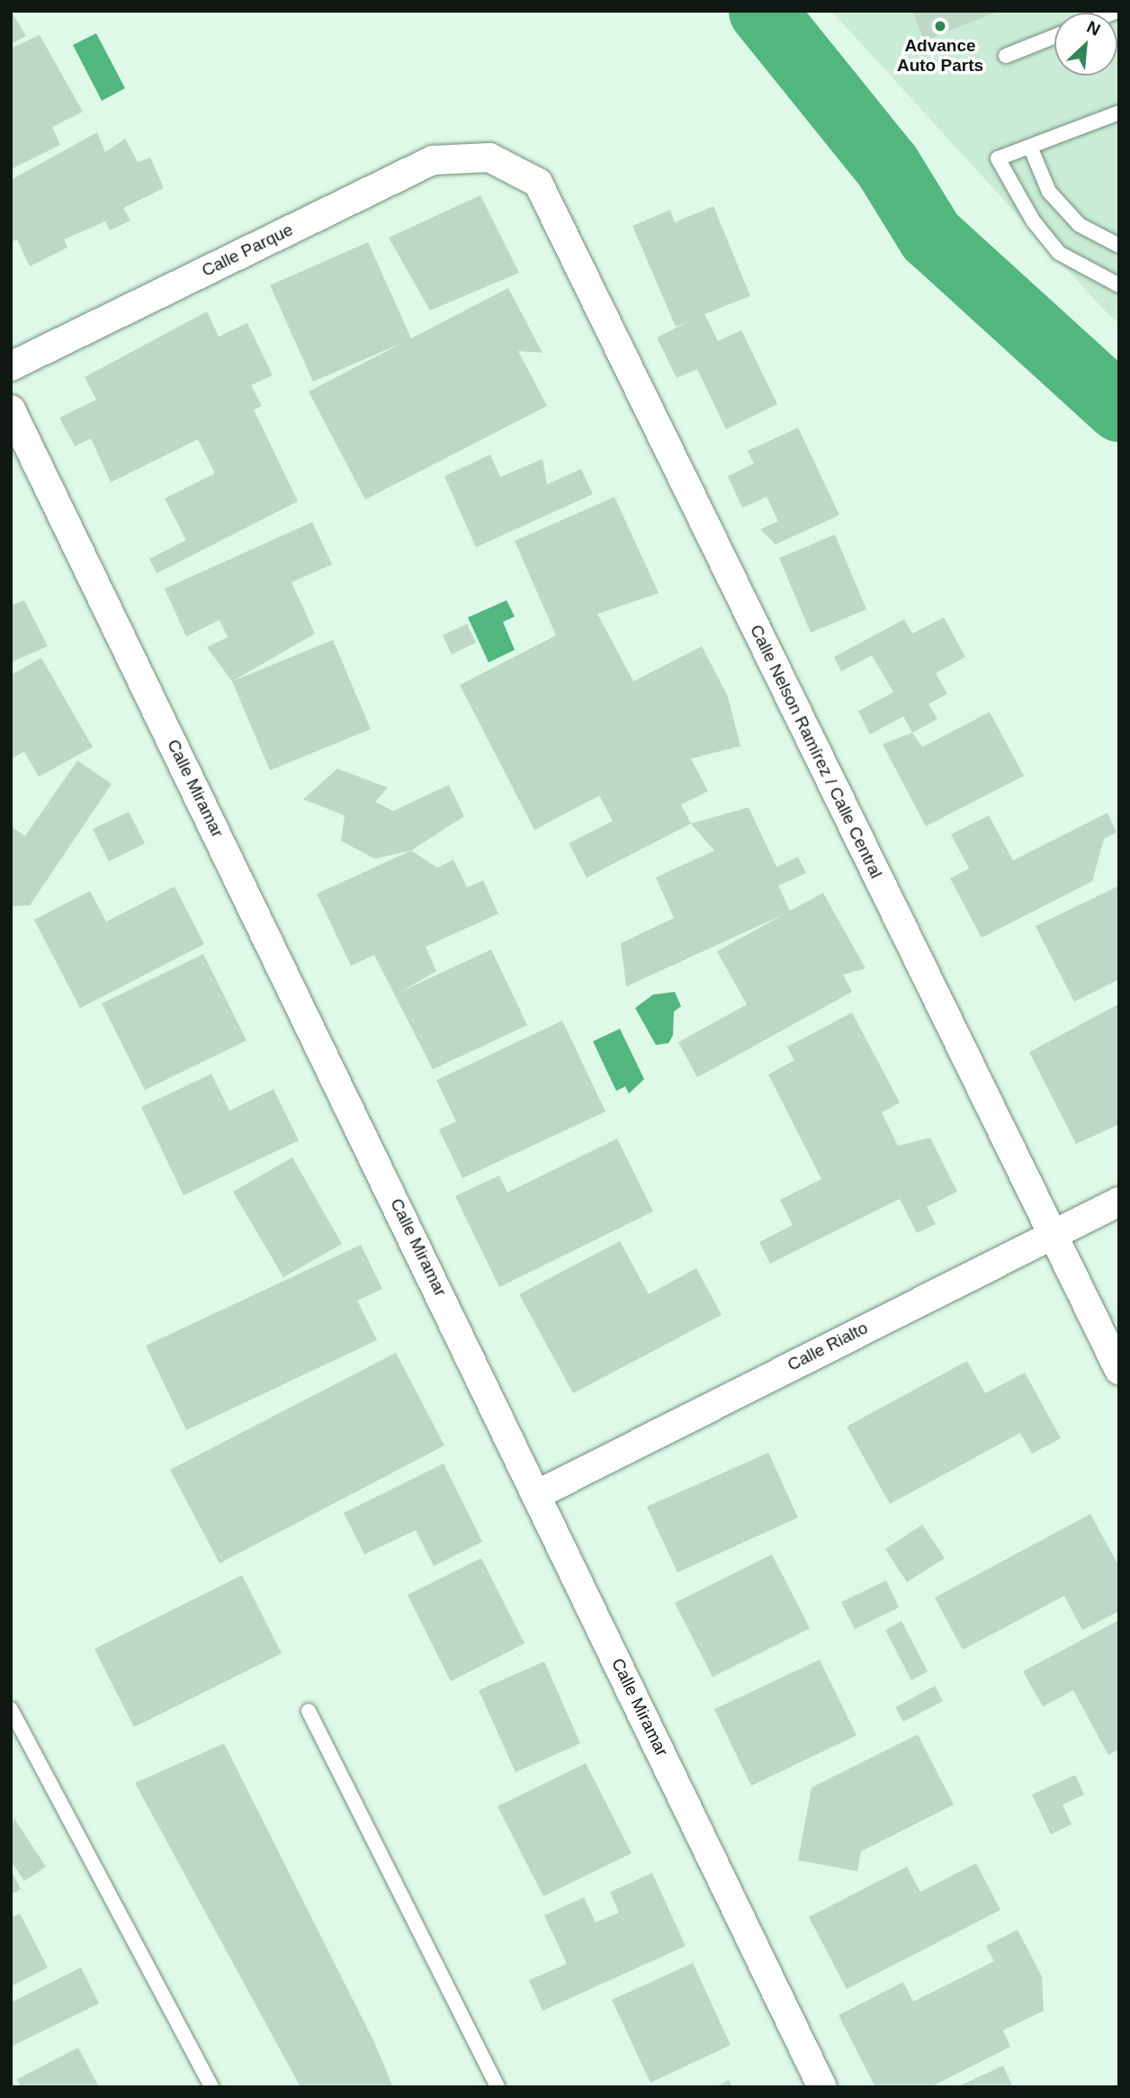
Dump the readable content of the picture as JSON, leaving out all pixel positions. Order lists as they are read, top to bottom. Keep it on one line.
{"streets":{"street":["Calle Parque","Calle Nelson Ramírez / Calle Central","Calle Miramar","Calle Rialto"]},"crossings":[["Calle Parque","Calle Nelson Ramírez / Calle Central"],["Calle Nelson Ramírez / Calle Central","Calle Rialto"],["Calle Miramar","Calle Rialto"]],"places":["Advance Auto Parts"],"north":"top right"}
